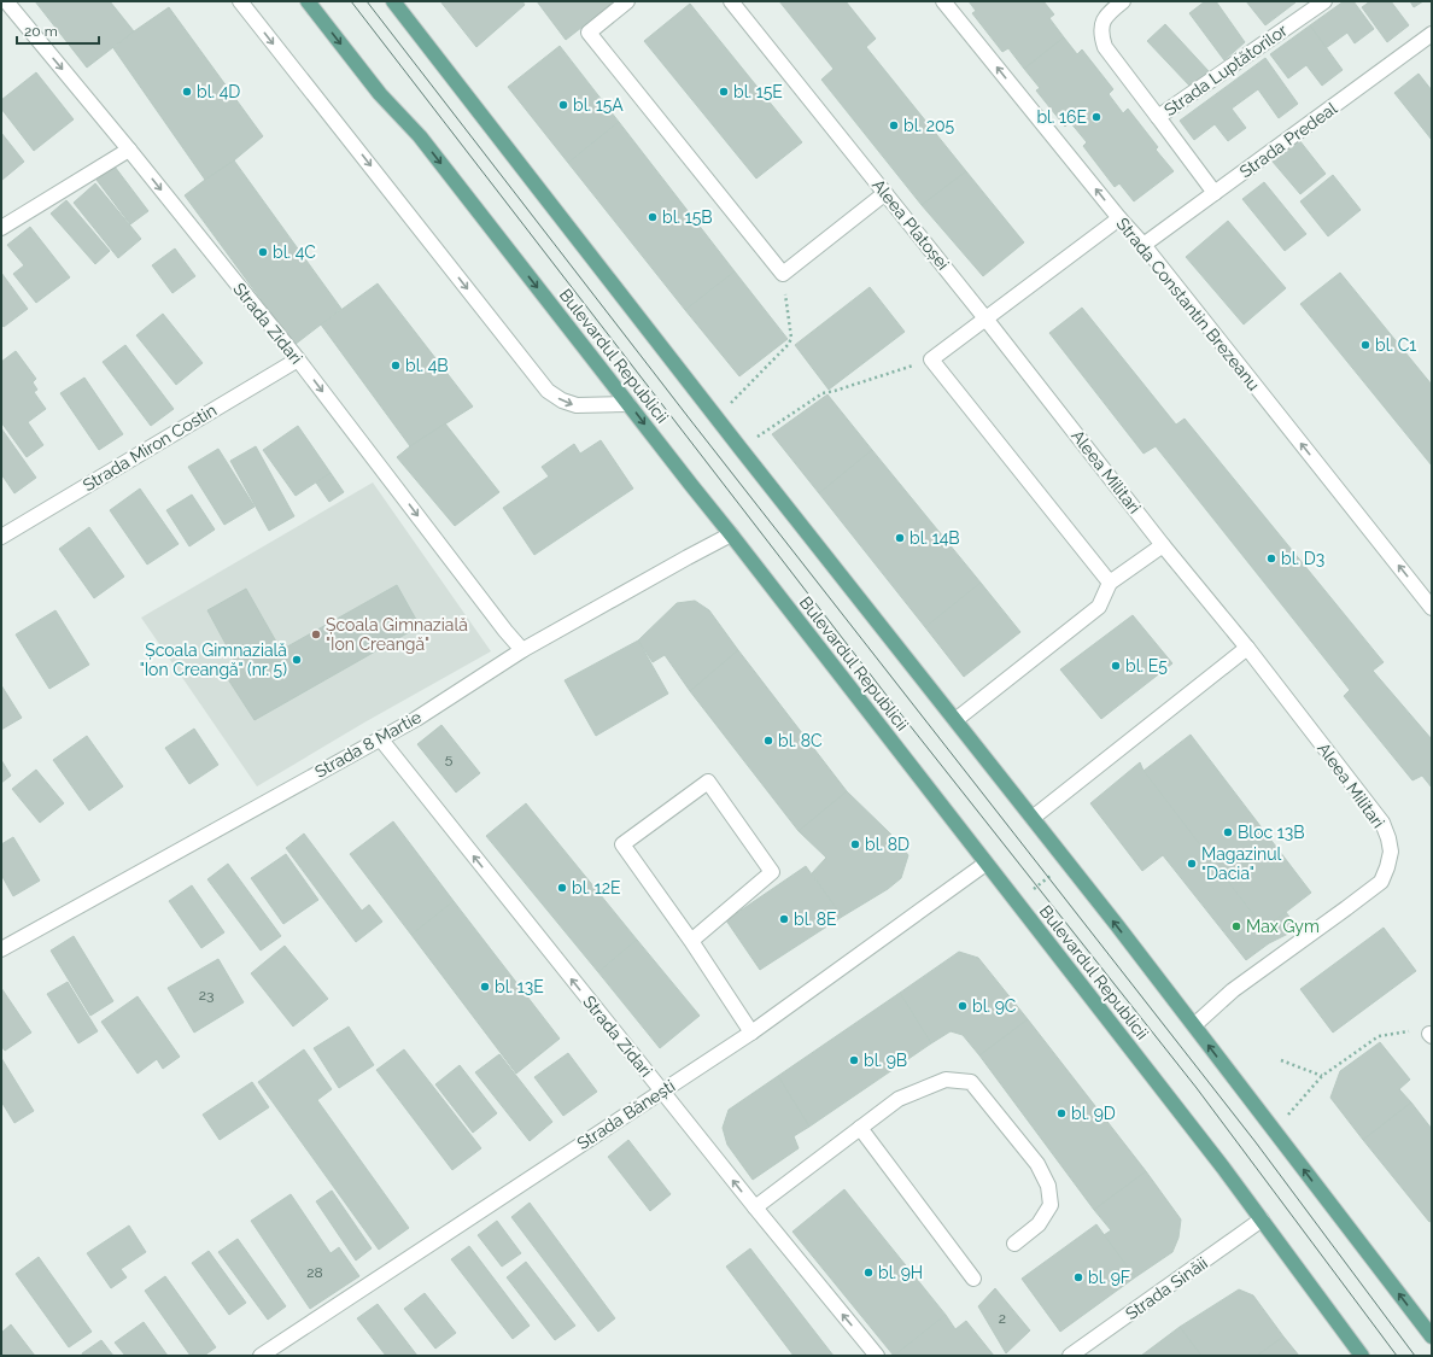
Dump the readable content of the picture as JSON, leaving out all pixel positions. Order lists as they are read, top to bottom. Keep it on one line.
{"streets":{"main road":["Bulevardul Republicii"],"street":["Strada Luptătorilor","Strada Predeal","Aleea Platoșei","Strada Constantin Brezeanu","Strada Zidari","Strada Miron Costin","Aleea Militari","Strada 8 Martie","Strada Bănești","Strada Sinăii"]},"crossings":[["Strada Luptătorilor","Strada Predeal"],["Strada Predeal","Strada Constantin Brezeanu"],["Aleea Platoșei","Aleea Militari"],["Strada Zidari","Strada Miron Costin"],["Strada Zidari","Strada 8 Martie"],["Strada Zidari","Strada Bănești"],["Bulevardul Republicii","Strada 8 Martie"],["Bulevardul Republicii","Strada Bănești"],["Bulevardul Republicii","Strada Sinăii"]],"one_way":["Strada Constantin Brezeanu"],"places":["bl. 4D","bl. 15E","bl. 15A","bl. 16E","bl. 205","bl. 15B","bl. 4C","bl. C1","bl. 4B","bl. 14B","bl. D3","Școala Gimnazială \"Ion Creangă\"","Școala Gimnazială \"Ion Creangă\" (nr. 5)","bl. E5","bl. 8C","Bloc 13B","bl. 8D","Magazinul \"Dacia\"","bl. 12E","bl. 8E","Max Gym","bl. 13E","bl. 9C","bl. 9B","bl. 9D","bl. 9H","bl. 9F"],"house_numbers":["5","23","28","2"],"scale_bar":"20 m"}
